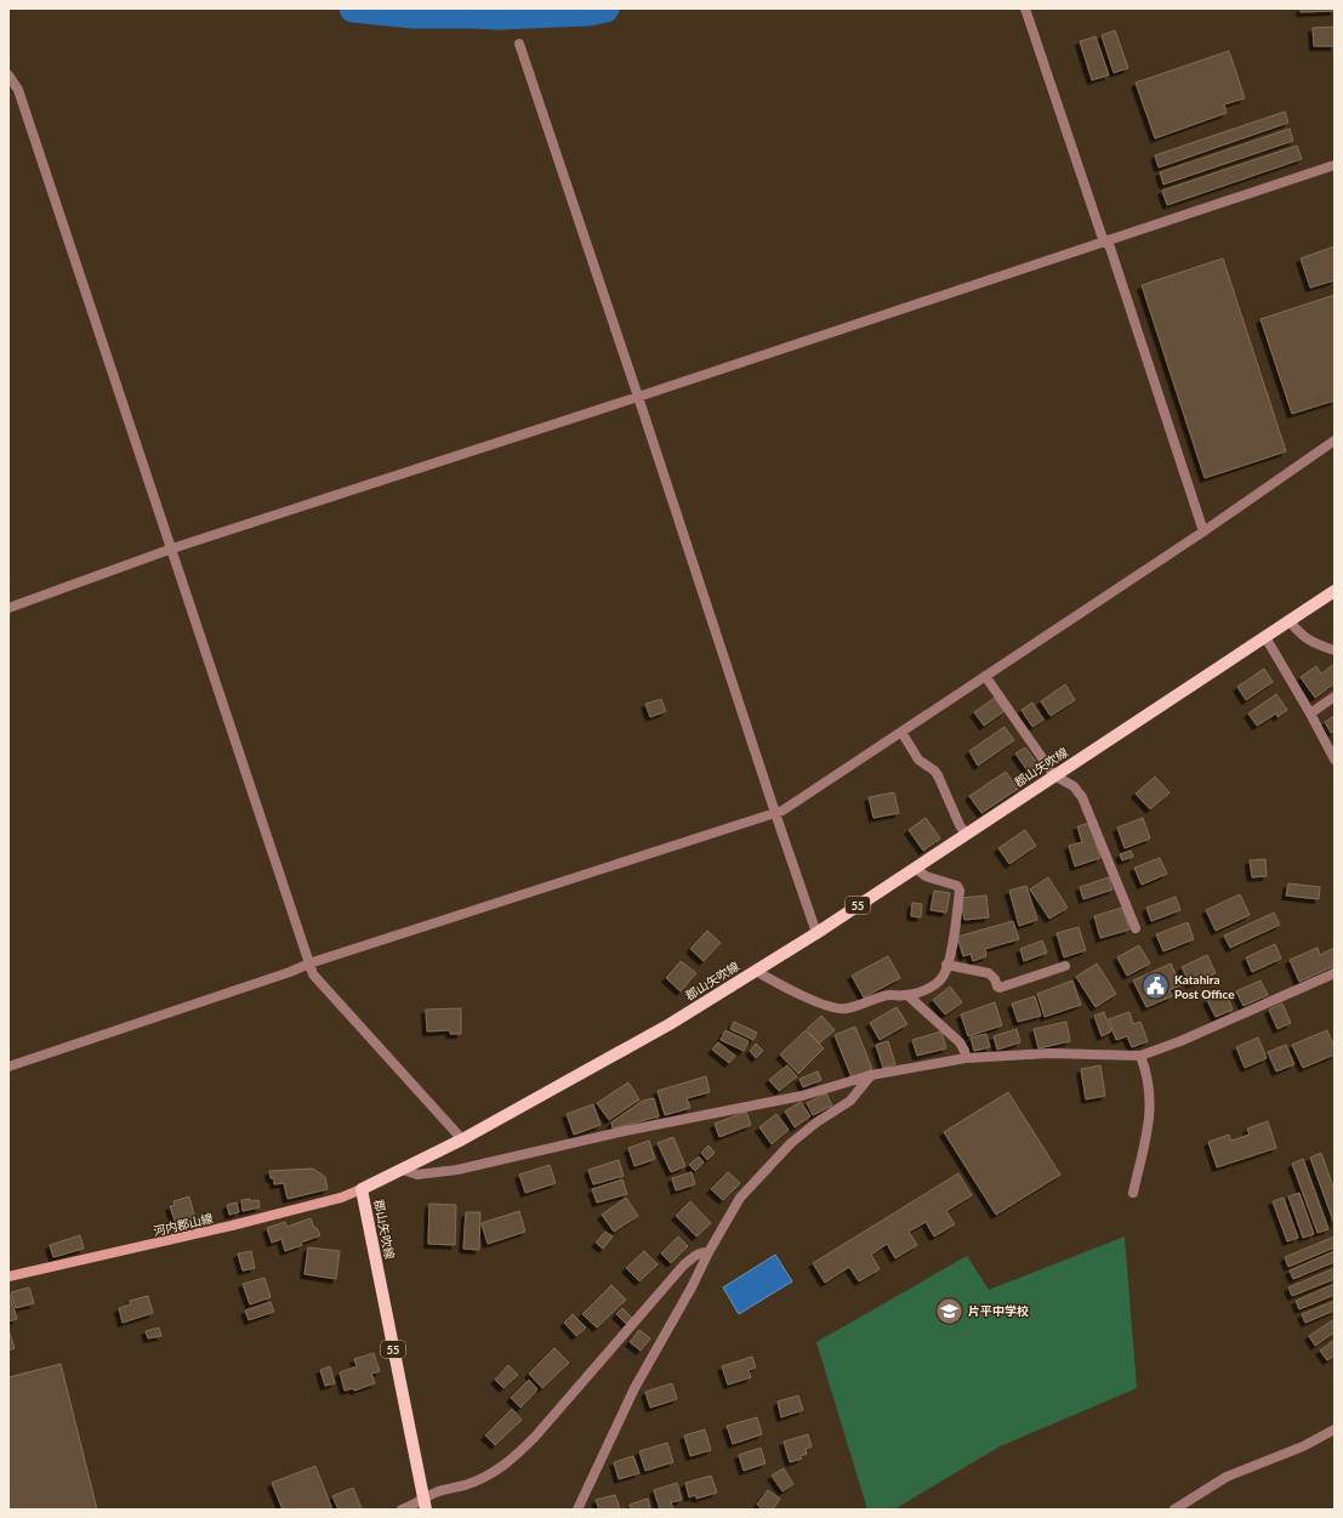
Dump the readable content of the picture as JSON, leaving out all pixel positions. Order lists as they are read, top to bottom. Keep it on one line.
{"streets":{"main road":["郡山矢吹線","55","河内郡山線"]},"crossings":[["郡山矢吹線","河内郡山線"]],"places":{"public building":["Katahira Post Office"],"school or university":["片平中学校"]}}
